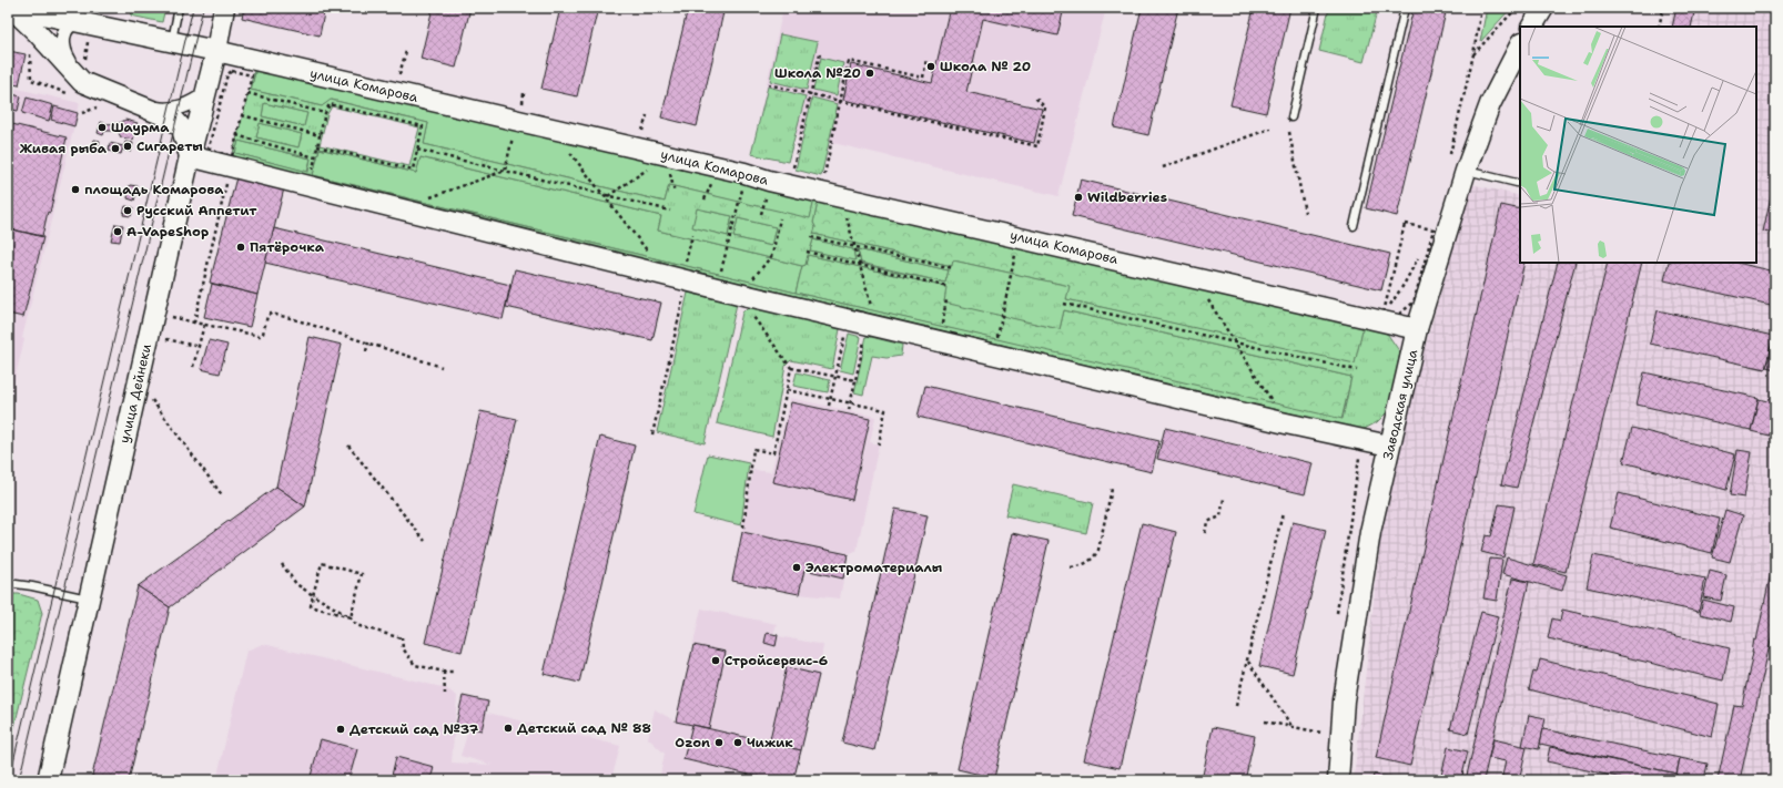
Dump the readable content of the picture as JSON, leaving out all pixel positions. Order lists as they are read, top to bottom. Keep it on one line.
{"streets":{"street":["улица Комарова","улица Дейнеки","Заводская улица"]},"crossings":[["улица Комарова","улица Дейнеки"],["улица Комарова","Заводская улица"]],"places":["Школа № 20","Школа №20","Шаурма","Сигареты","Живая рыба","площадь Комарова","Wildberries","Русский Аппетит","A-VapeShop","Пятёрочка","Электроматериалы","Стройсервис-6","Детский сад № 88","Детский сад №37","Ozon","Чижик"]}
